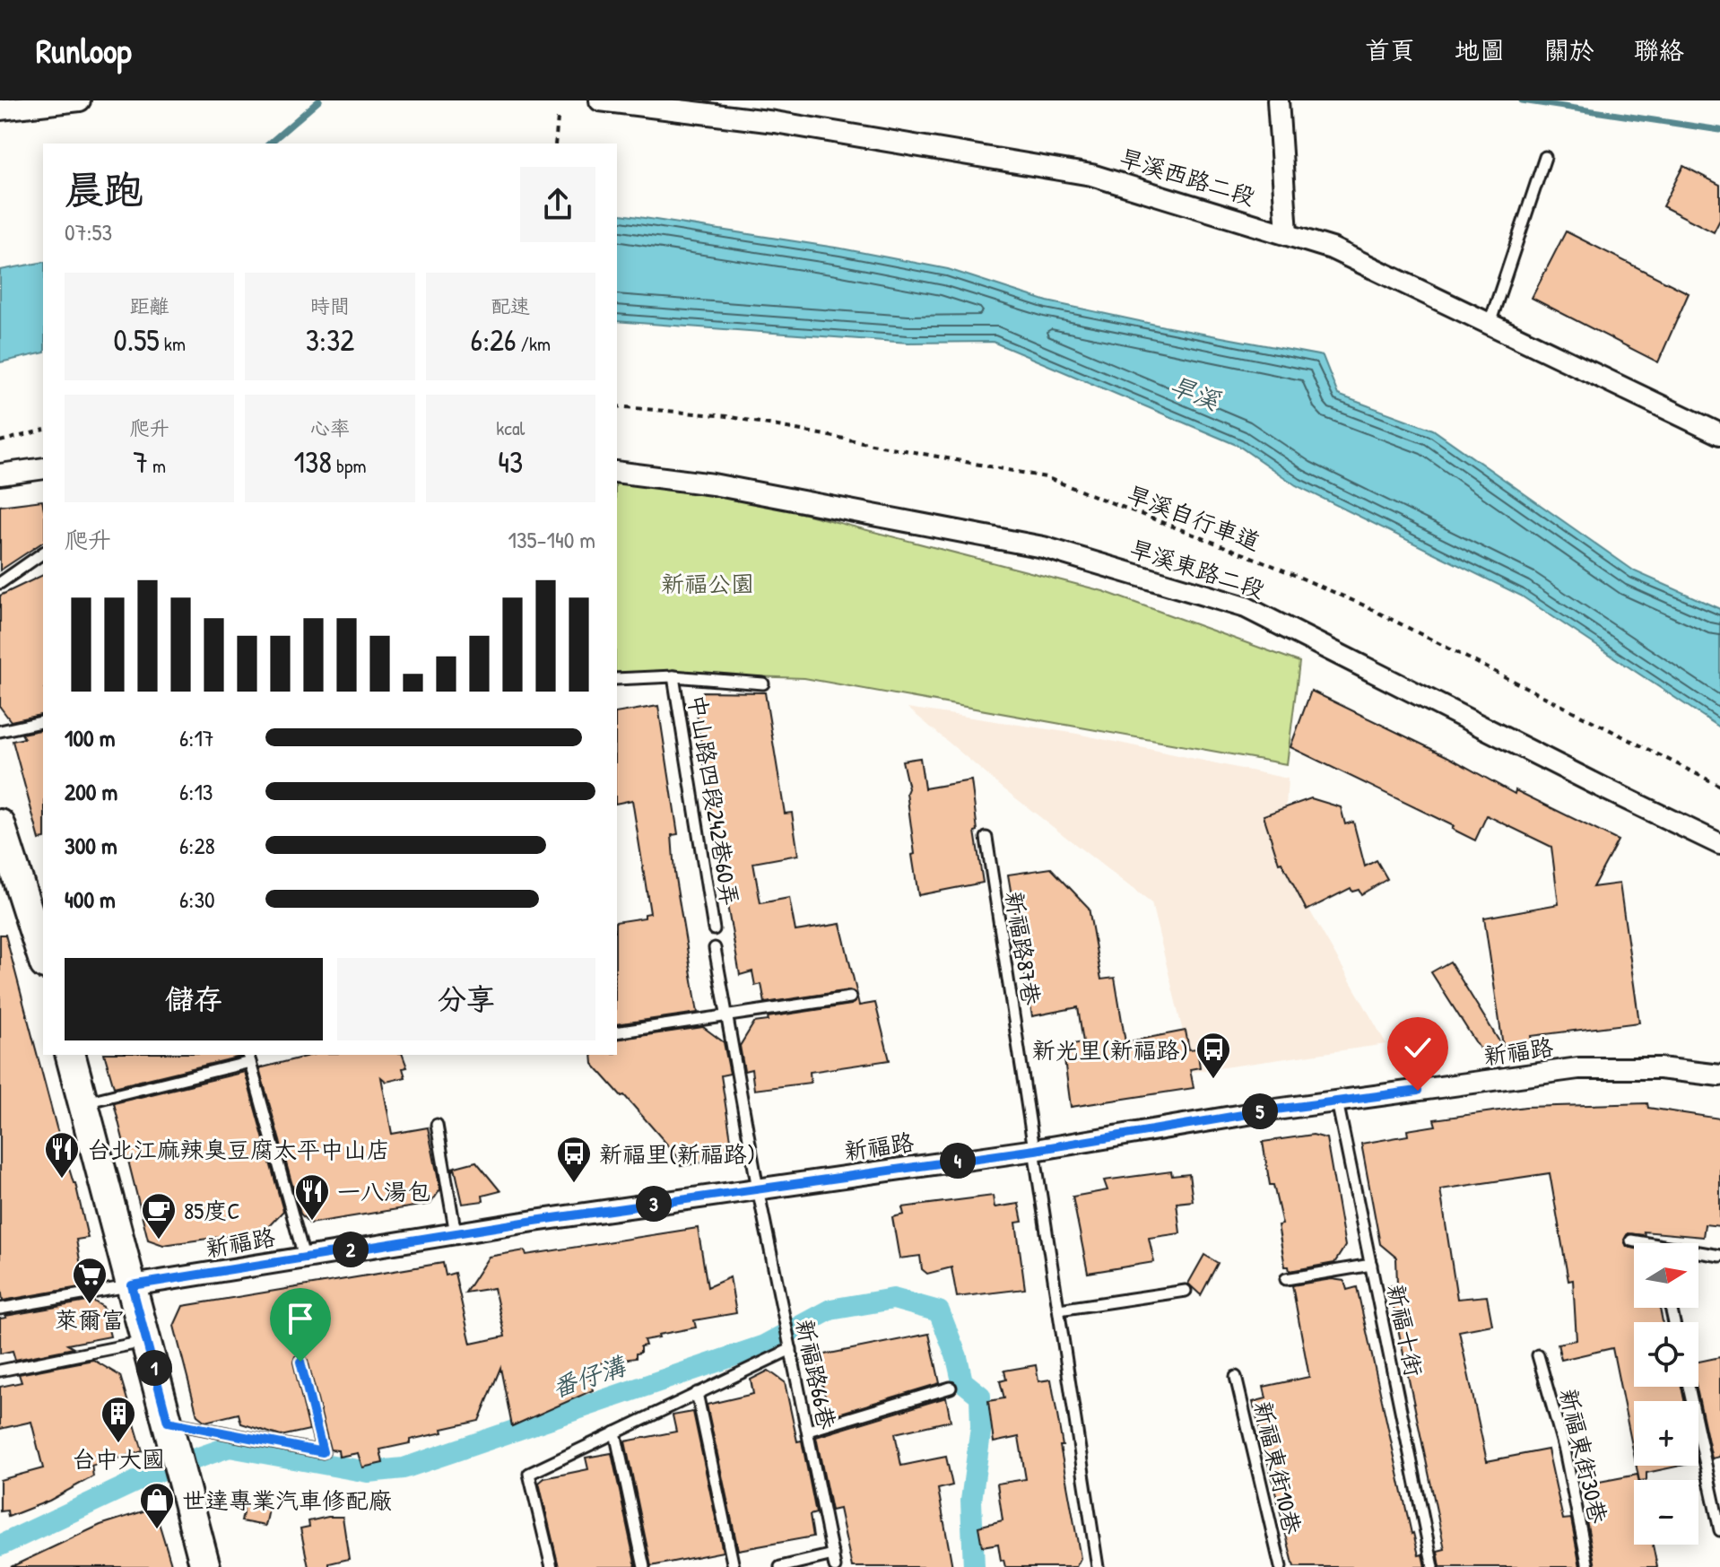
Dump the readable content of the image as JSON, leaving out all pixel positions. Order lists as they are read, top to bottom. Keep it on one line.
{"streets":{"street":["旱溪西路二段","旱溪東路二段","新福路"],"lane":["中山路四段242巷60弄","新福路87巷","新福十街","新福路66巷","新福東街30巷","新福東街10巷"],"path":["旱溪自行車道"]},"crossings":[["新福路87巷","新福路"],["新福路","新福十街"],["新福路","新福路66巷"]],"water":["旱溪","番仔溝"],"parks":["新福公園"],"places":{"bus stop":["新光里(新福路)","新福里(新福路)"],"restaurant":["台北江麻辣臭豆腐太平中山店","一八湯包"],"cafe":["85度C"],"supermarket":["萊爾富"],"building":["台中大國"],"shop":["世達專業汽車修配廠"]},"north":"right","page":{"header":"Runloop","nav":["首頁","地圖","關於","聯絡"],"heading":["晨跑","07:53"],"stats":[["距離","0.55 km"],["時間","3:32"],["配速","6:26 /km"],["爬升","7 m"],["心率","138 bpm"],["kcal","43"]],"chart":["爬升","135–140 m"],"list":[{"name":"100 m","note":"6:17"},{"name":"200 m","note":"6:13"},{"name":"300 m","note":"6:28"},{"name":"400 m","note":"6:30"}],"buttons":["儲存","分享"],"pins":["5","4","3","2","1"],"map_buttons":["+","−"]}}
